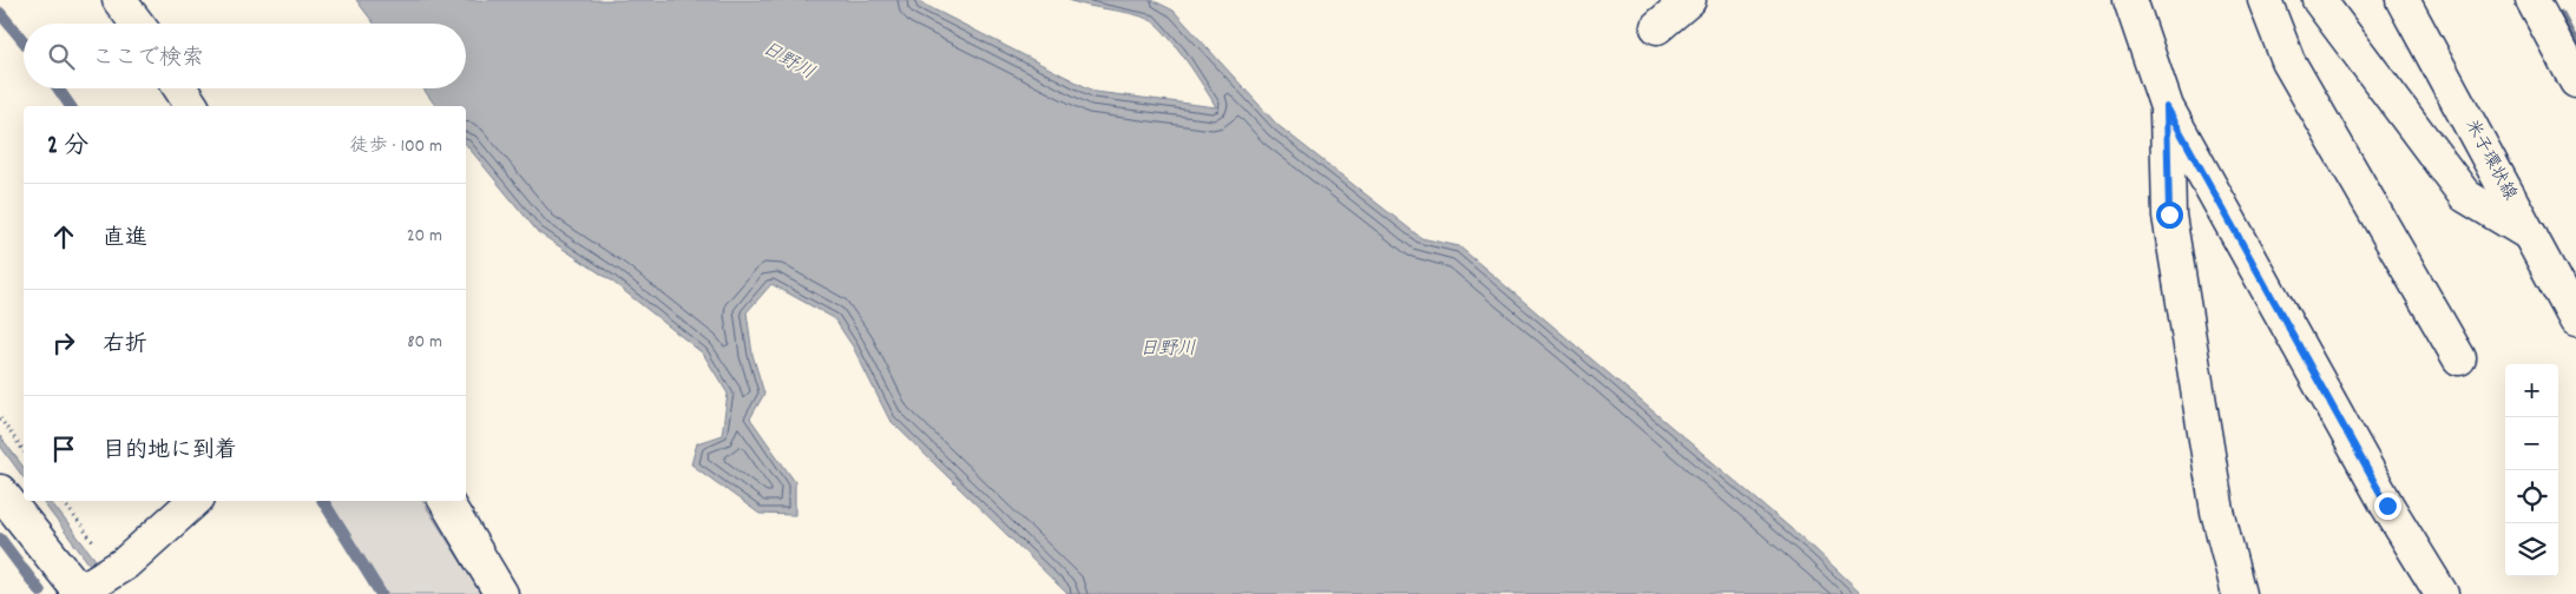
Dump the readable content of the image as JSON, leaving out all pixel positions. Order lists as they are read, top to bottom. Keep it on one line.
{"streets":{"street":["米子環状線"]},"water":["日野川"],"page":{"search":"ここで検索","heading":["2 分","徒歩 · 100 m"],"list":[["直進","20 m"],["右折","80 m"],"目的地に到着"],"map_buttons":["+","−"]}}
